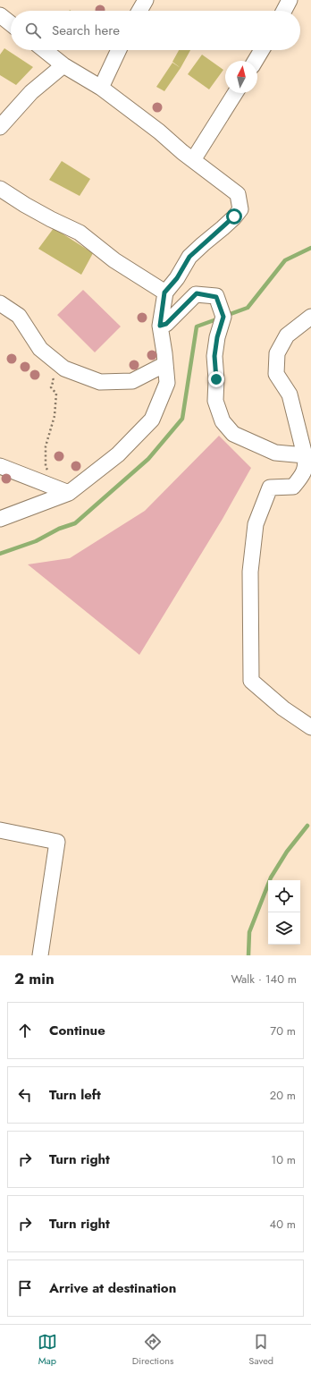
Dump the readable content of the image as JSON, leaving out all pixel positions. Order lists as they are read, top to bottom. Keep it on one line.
{"north":"top","page":{"search":"Search here","heading":["2 min","Walk · 140 m"],"list":[["Continue","70 m"],["Turn left","20 m"],["Turn right","10 m"],["Turn right","40 m"],"Arrive at destination"],"nav":["Map","Directions","Saved"]}}
